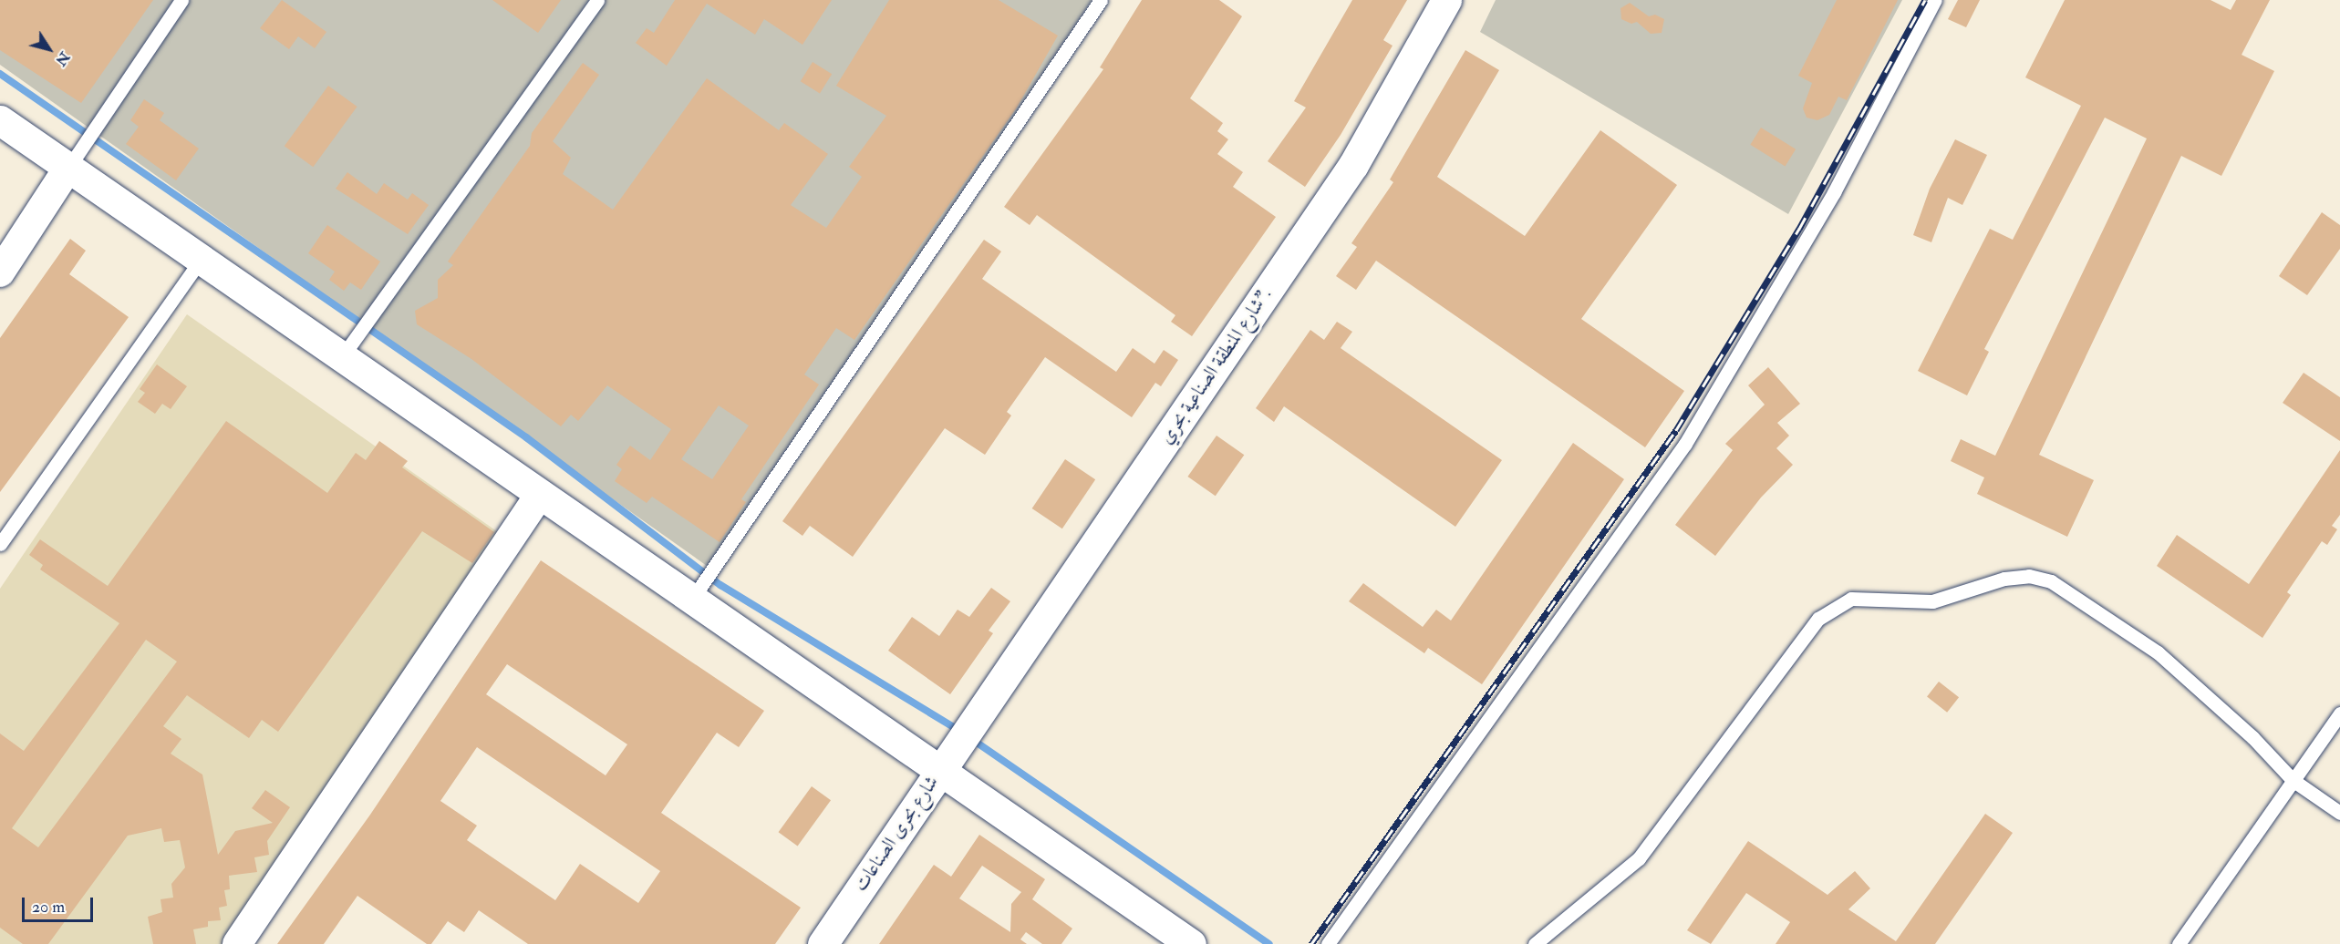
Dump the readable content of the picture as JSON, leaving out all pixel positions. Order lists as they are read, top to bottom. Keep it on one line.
{"streets":{"street":["شارع المنطقة الصناعية بحري\".","شارع بحرى الصناعات"]},"crossings":[["شارع المنطقة الصناعية بحري\".","شارع بحرى الصناعات"]],"scale_bar":"20 m","north":"bottom right"}
